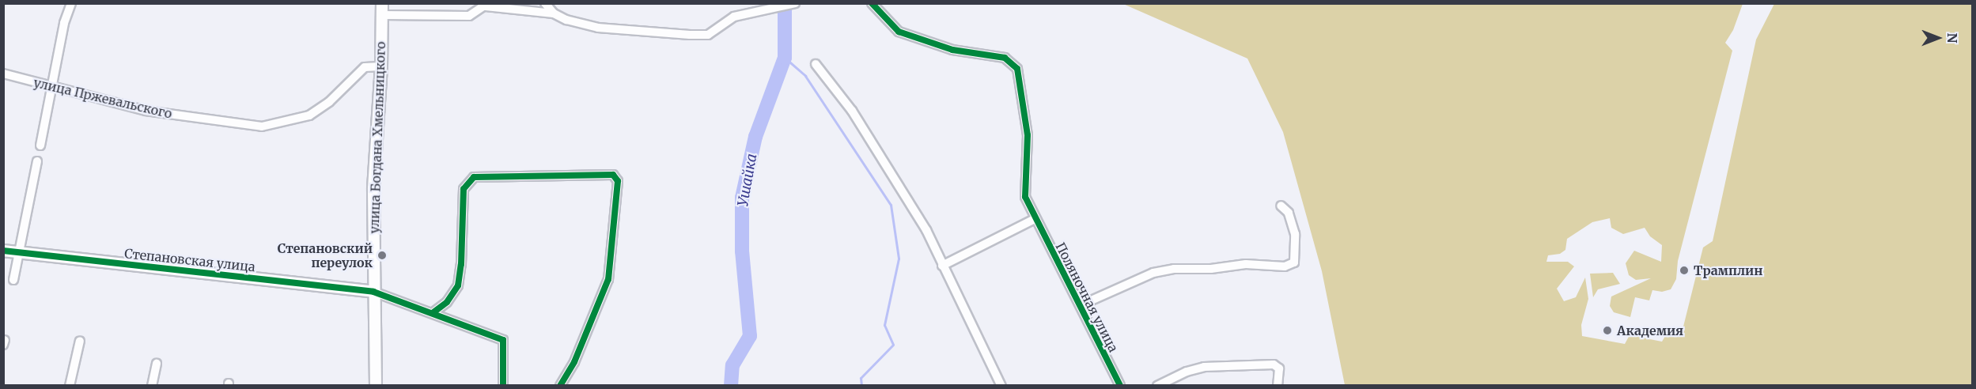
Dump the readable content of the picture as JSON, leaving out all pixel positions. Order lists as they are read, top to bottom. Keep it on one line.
{"streets":{"street":["улица Пржевальского","улица Богдана Хмельницкого","Степановская улица","Поляночная улица"]},"crossings":[["улица Пржевальского","улица Богдана Хмельницкого"],["улица Богдана Хмельницкого","Степановская улица"]],"water":["Ушайка"],"places":["Степановский переулок","Трамплин","Академия"],"north":"right"}
